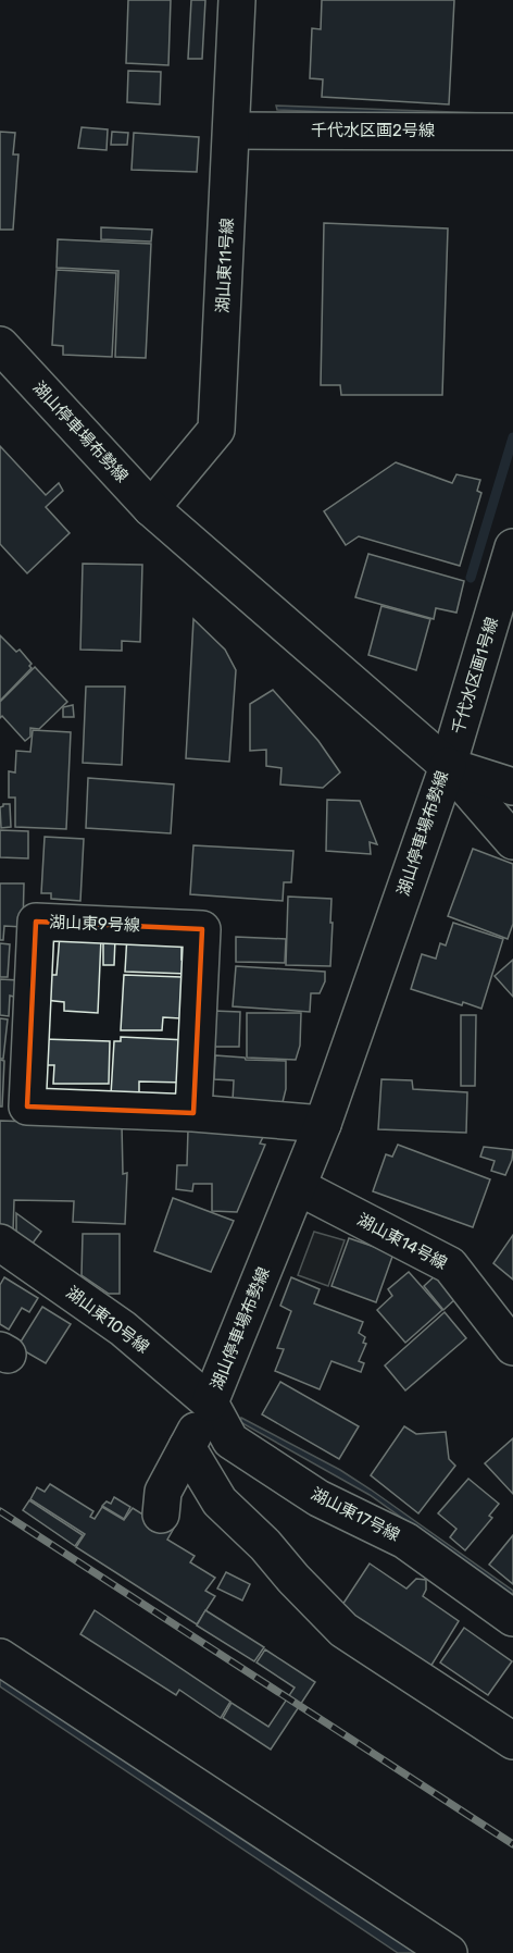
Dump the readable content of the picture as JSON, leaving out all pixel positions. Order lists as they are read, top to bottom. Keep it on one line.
{"streets":{"street":["千代水区画2号線","湖山東11号線","湖山停車場布勢線","千代水区画1号線","湖山東9号線","湖山東14号線","湖山東10号線","湖山東17号線"]},"crossings":[["千代水区画2号線","湖山東11号線"],["湖山東11号線","湖山停車場布勢線"],["湖山停車場布勢線","千代水区画1号線"],["湖山停車場布勢線","湖山東9号線"],["湖山停車場布勢線","湖山東14号線"],["湖山停車場布勢線","湖山東10号線"],["湖山停車場布勢線","湖山東17号線"],["湖山東10号線","湖山東17号線"]]}
